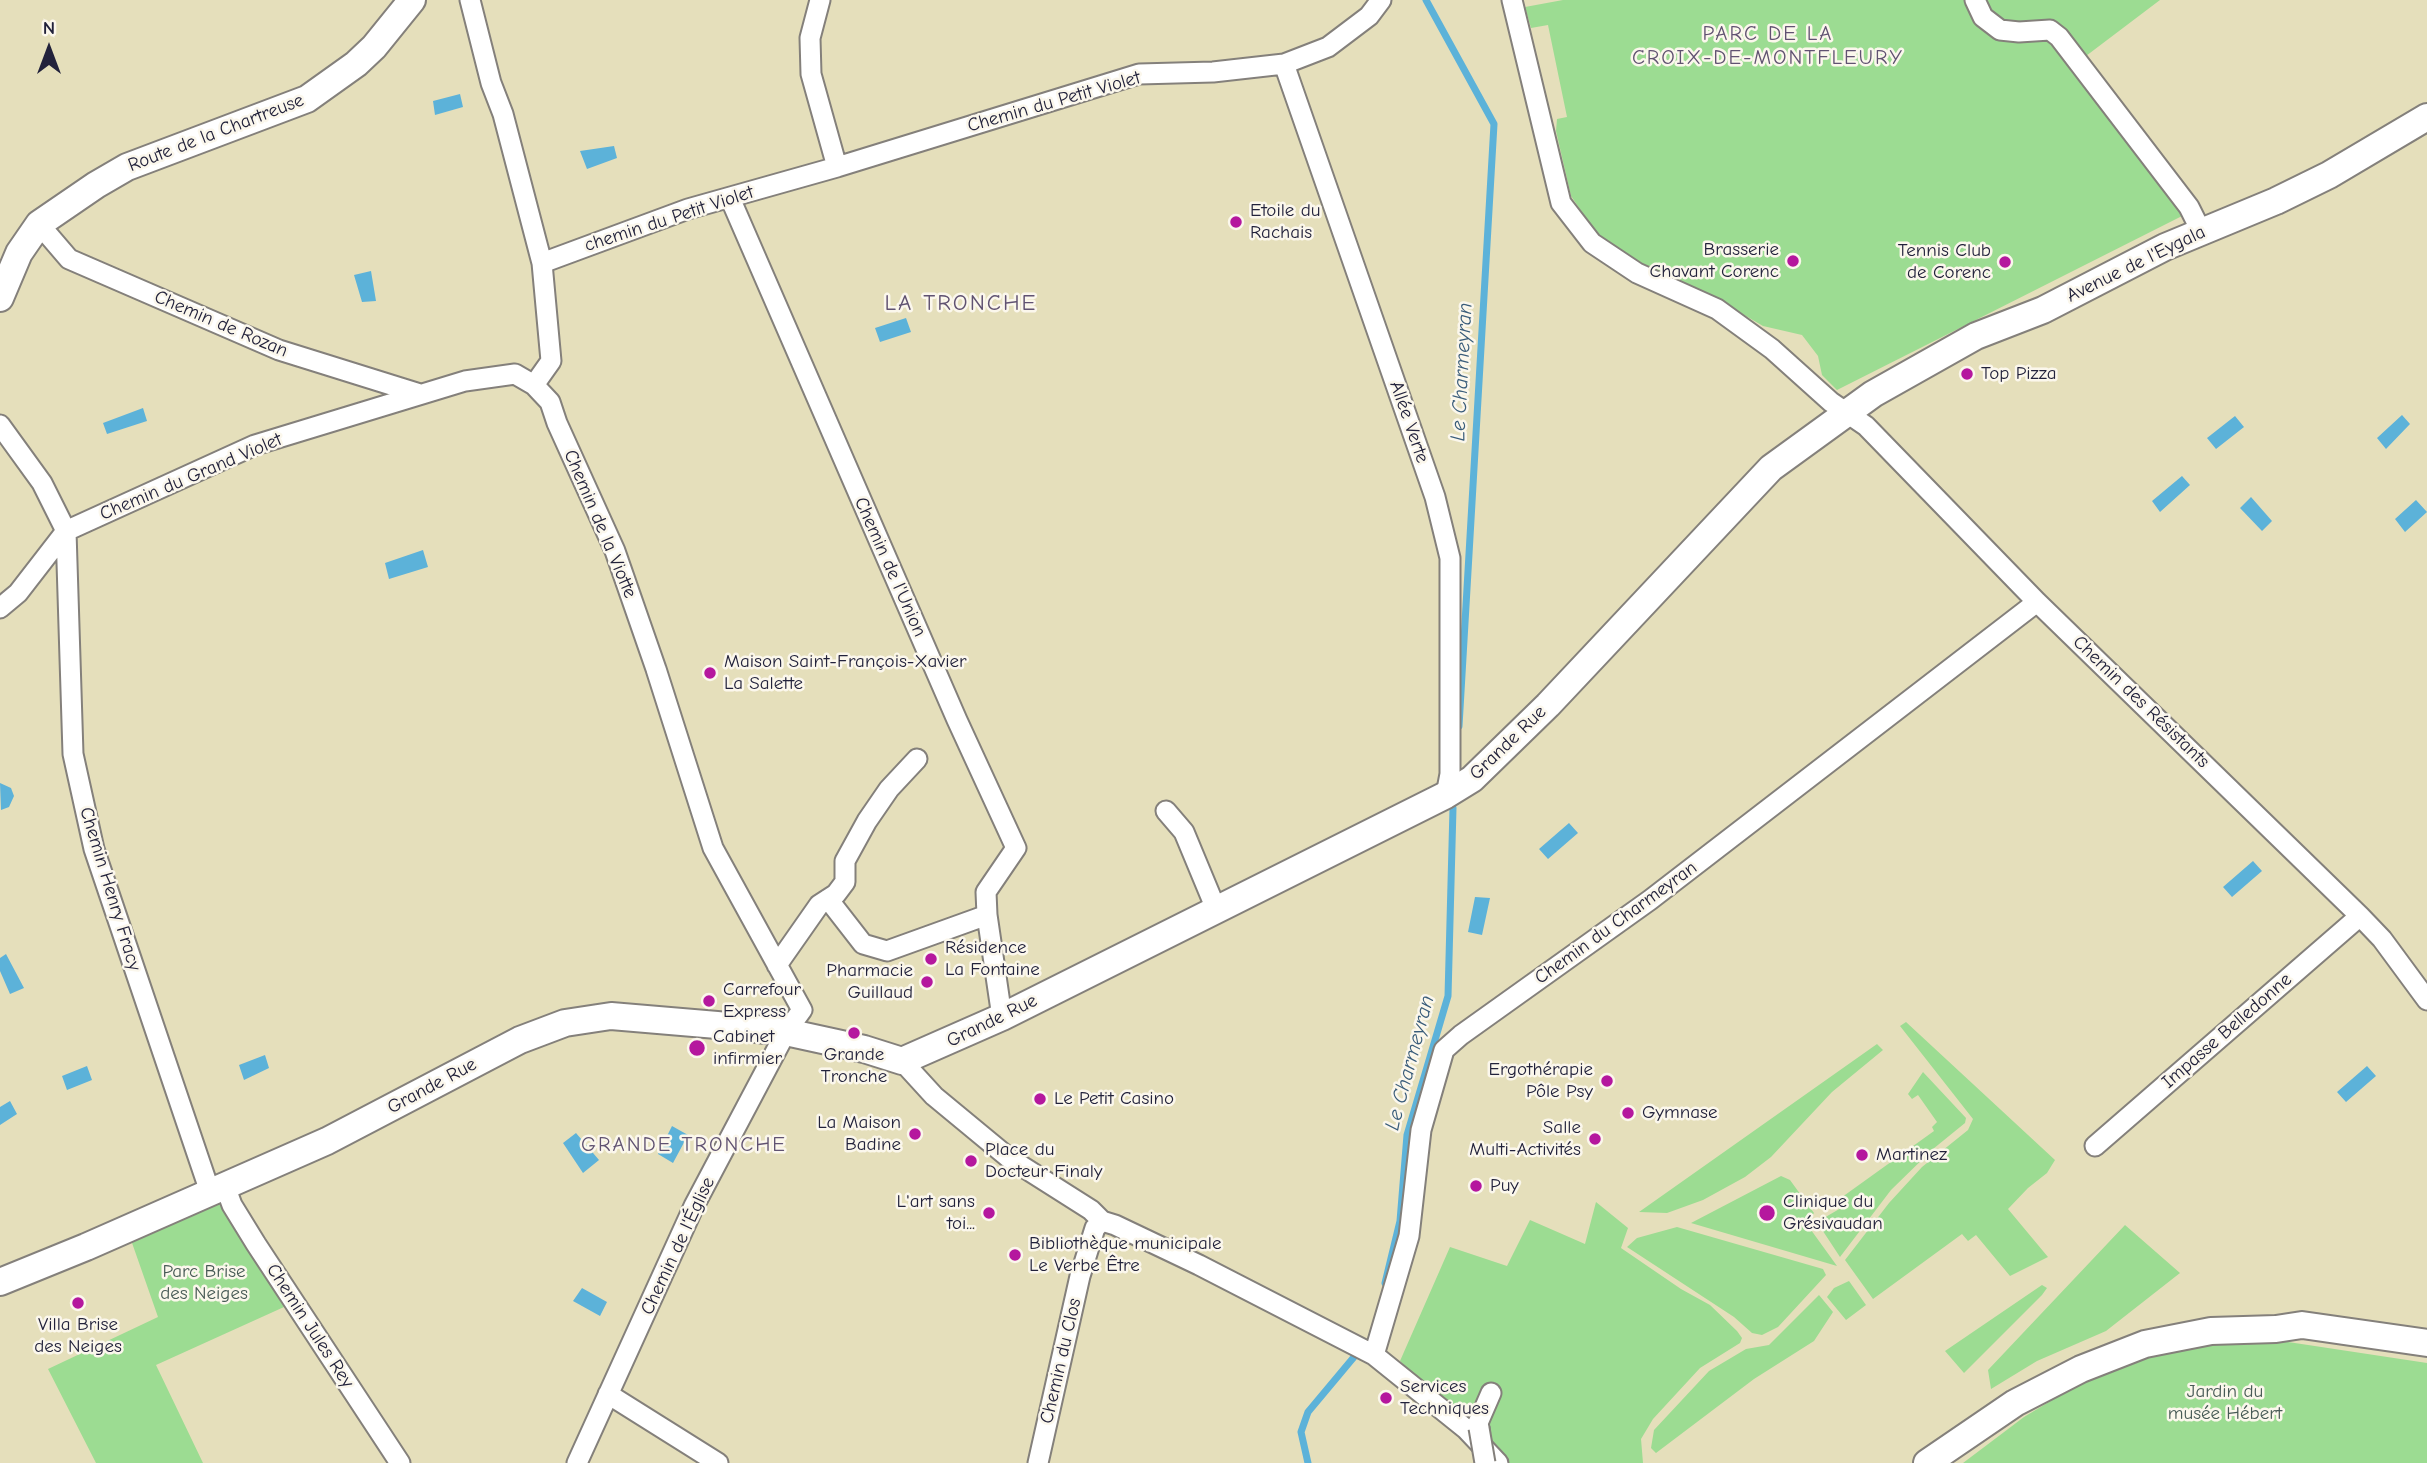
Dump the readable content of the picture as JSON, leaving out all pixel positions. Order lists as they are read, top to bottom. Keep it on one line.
{"streets":{"street":["Chemin du Petit Violet","Route de la Chartreuse","chemin du Petit Violet","Avenue de l'Eygala","Chemin de Rozan","Allée Verte","Chemin du Grand Violet","Chemin de la Viotte","Chemin de l'Union","Chemin des Résistants","Grande Rue","Chemin Henry Fracy","Chemin du Charmeyran","Impasse Belledonne","Chemin de l'Église","Chemin Jules Rey","Chemin du Clos"]},"crossings":[["Chemin du Petit Violet","chemin du Petit Violet"],["Chemin du Petit Violet","Allée Verte"],["Route de la Chartreuse","Chemin de Rozan"],["chemin du Petit Violet","Chemin de l'Union"],["Avenue de l'Eygala","Chemin des Résistants"],["Avenue de l'Eygala","Grande Rue"],["Chemin de Rozan","Chemin du Grand Violet"],["Allée Verte","Grande Rue"],["Chemin du Grand Violet","Chemin de la Viotte"],["Chemin du Grand Violet","Chemin Henry Fracy"],["Chemin de la Viotte","Grande Rue"],["Chemin de la Viotte","Chemin de l'Église"],["Chemin de l'Union","Grande Rue"],["Chemin des Résistants","Grande Rue"],["Chemin des Résistants","Chemin du Charmeyran"],["Chemin des Résistants","Impasse Belledonne"],["Grande Rue","Chemin Henry Fracy"],["Grande Rue","Chemin de l'Église"],["Grande Rue","Chemin Jules Rey"],["Chemin Henry Fracy","Chemin Jules Rey"]],"districts":["PARC DE LA CROIX-DE-MONTFLEURY","LA TRONCHE","GRANDE TRONCHE"],"water":["Le Charmeyran"],"parks":["Parc Brise des Neiges","Jardin du musée Hébert"],"places":["Etoile du Rachais","Brasserie Chavant Corenc","Tennis Club de Corenc","Top Pizza","Maison Saint-François-Xavier La Salette","Résidence La Fontaine","Pharmacie Guillaud","Carrefour Express","Grande Tronche","Cabinet infirmier","Ergothérapie Pôle Psy","Le Petit Casino","Gymnase","La Maison Badine","Salle Multi-Activités","Martinez","Place du Docteur Finaly","Puy","L'art sans toi...","Clinique du Grésivaudan","Bibliothèque municipale Le Verbe Être","Villa Brise des Neiges","Services Techniques"],"north":"top"}
